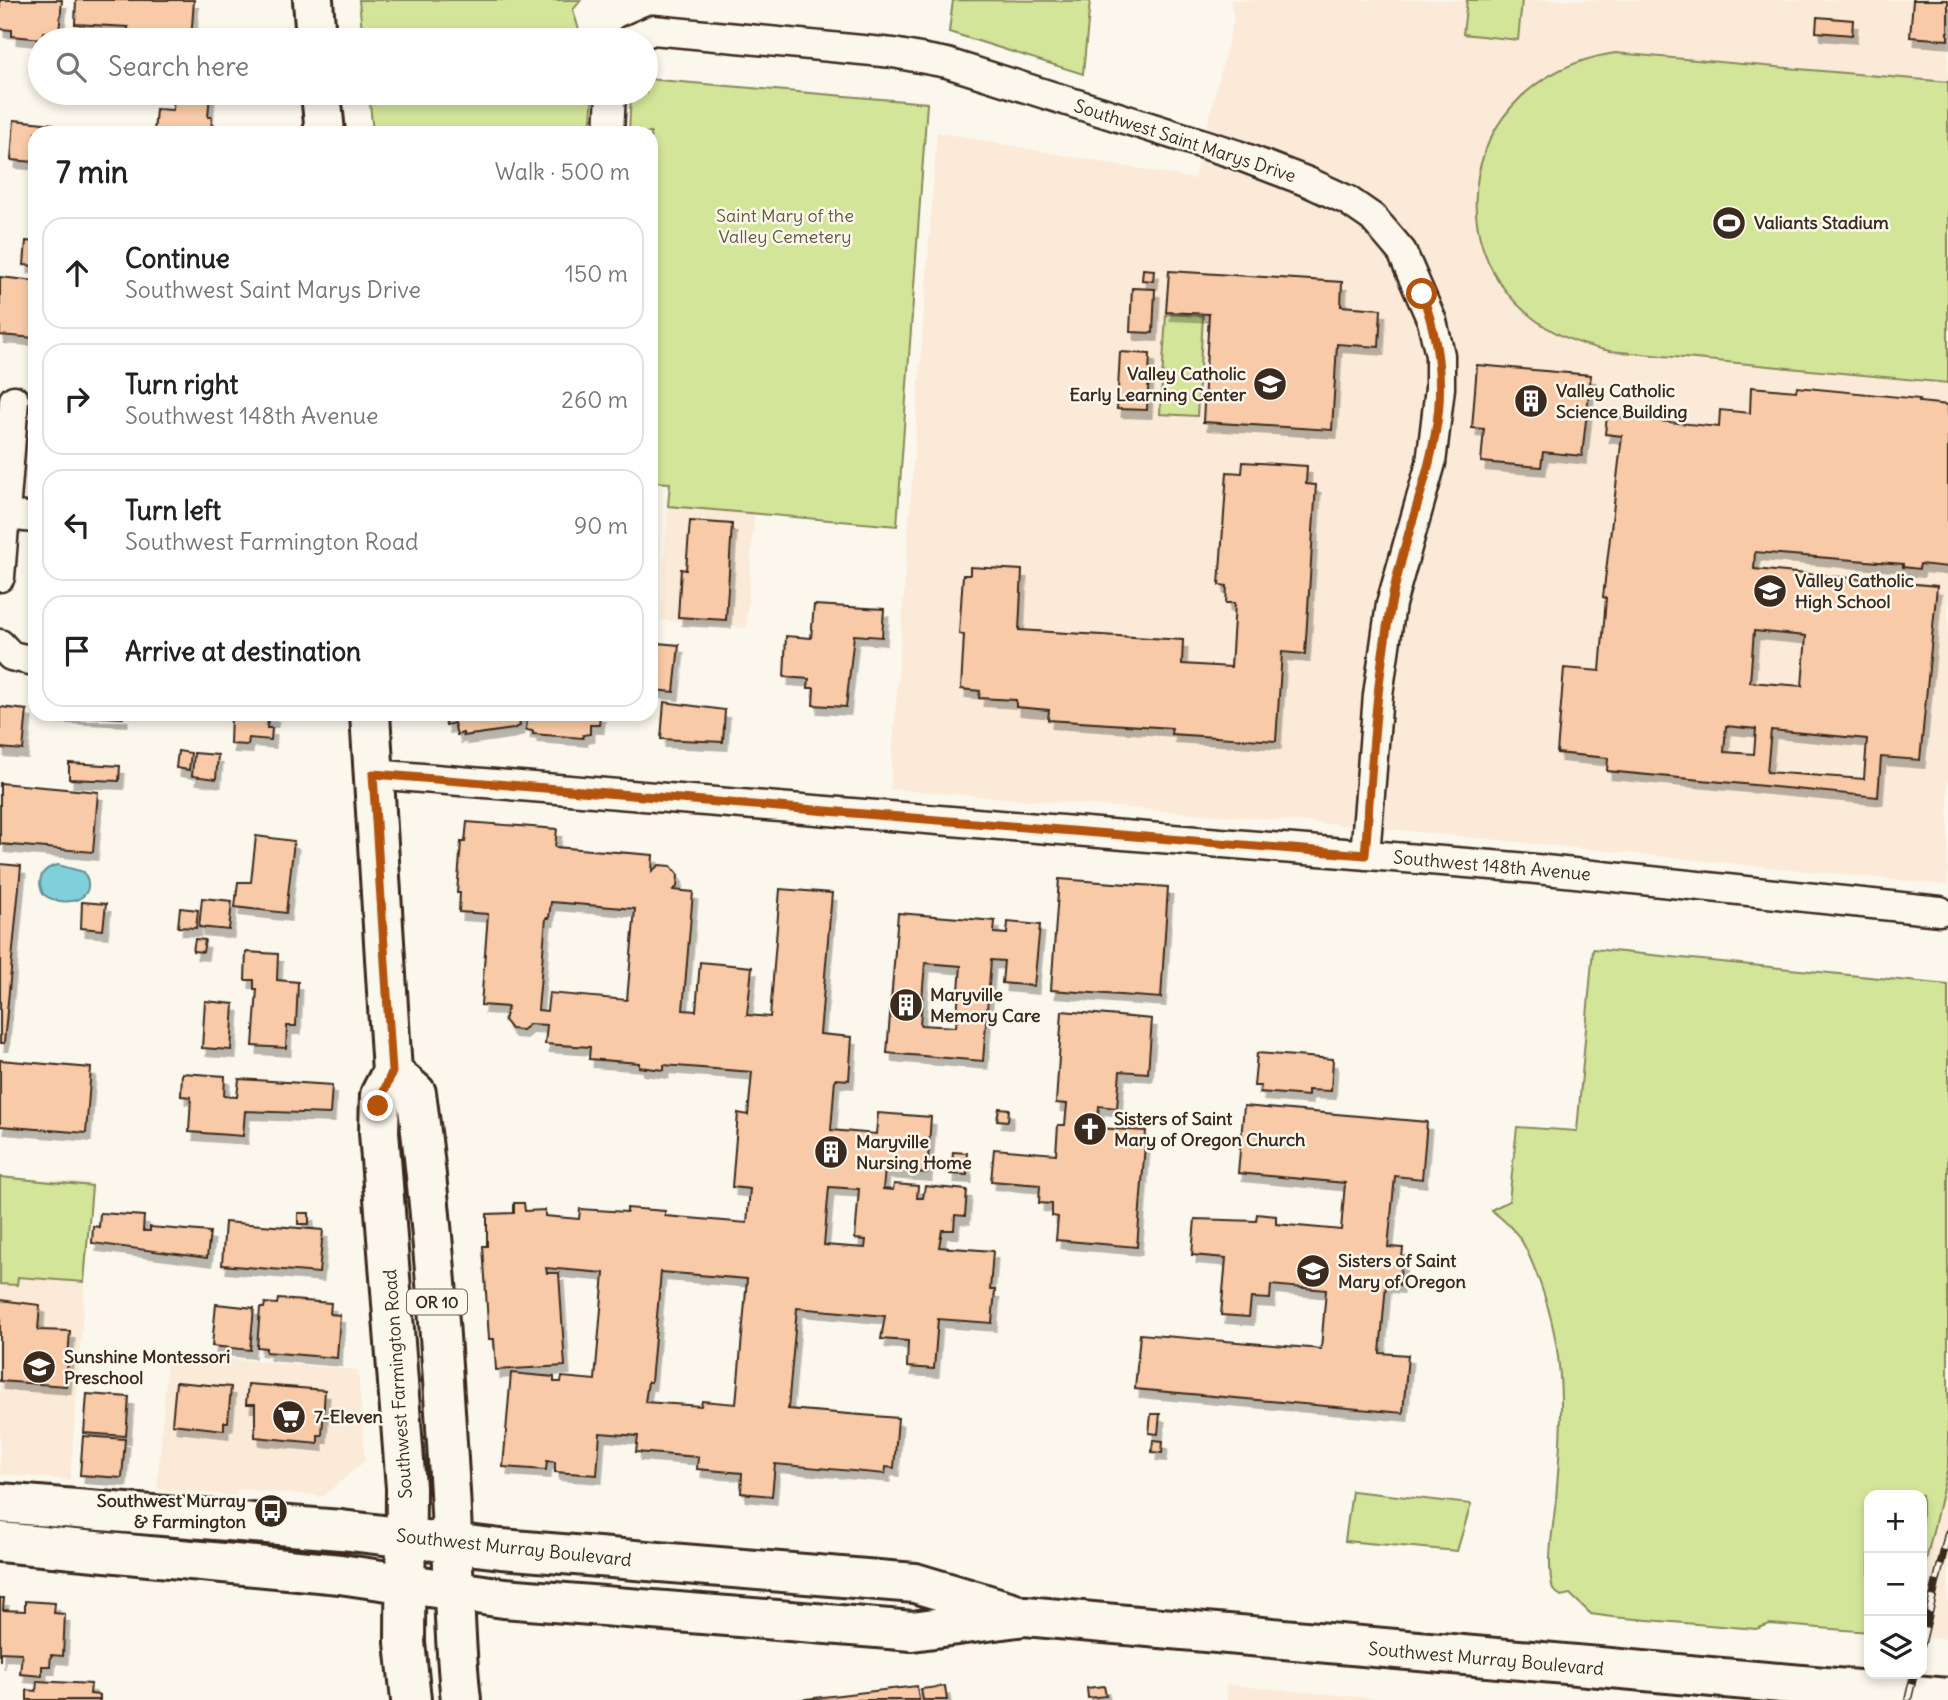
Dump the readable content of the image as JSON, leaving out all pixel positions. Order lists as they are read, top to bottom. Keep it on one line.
{"streets":{"main road":["OR 10","Southwest Farmington Road","Southwest Murray Boulevard"],"street":["Southwest Saint Marys Drive","Southwest 148th Avenue"]},"crossings":[["Southwest Saint Marys Drive","Southwest 148th Avenue"],["Southwest 148th Avenue","Southwest Farmington Road"],["OR 10","Southwest Farmington Road"],["OR 10","Southwest Murray Boulevard"],["Southwest Farmington Road","Southwest Murray Boulevard"]],"parks":["Saint Mary of the Valley Cemetery"],"places":{"sports":["Valiants Stadium"],"school or university":["Valley Catholic Early Learning Center","Valley Catholic High School","Sisters of Saint Mary of Oregon","Sunshine Montessori Preschool"],"building":["Valley Catholic Science Building","Maryville Memory Care","Maryville Nursing Home"],"church":["Sisters of Saint Mary of Oregon Church"],"supermarket":["7-Eleven"],"bus stop":["Southwest Murray & Farmington"]},"page":{"search":"Search here","heading":["7 min","Walk · 500 m"],"list":[["Continue","Southwest Saint Marys Drive","150 m"],["Turn right","Southwest 148th Avenue","260 m"],["Turn left","Southwest Farmington Road","90 m"],"Arrive at destination"],"map_buttons":["+","−"]}}
